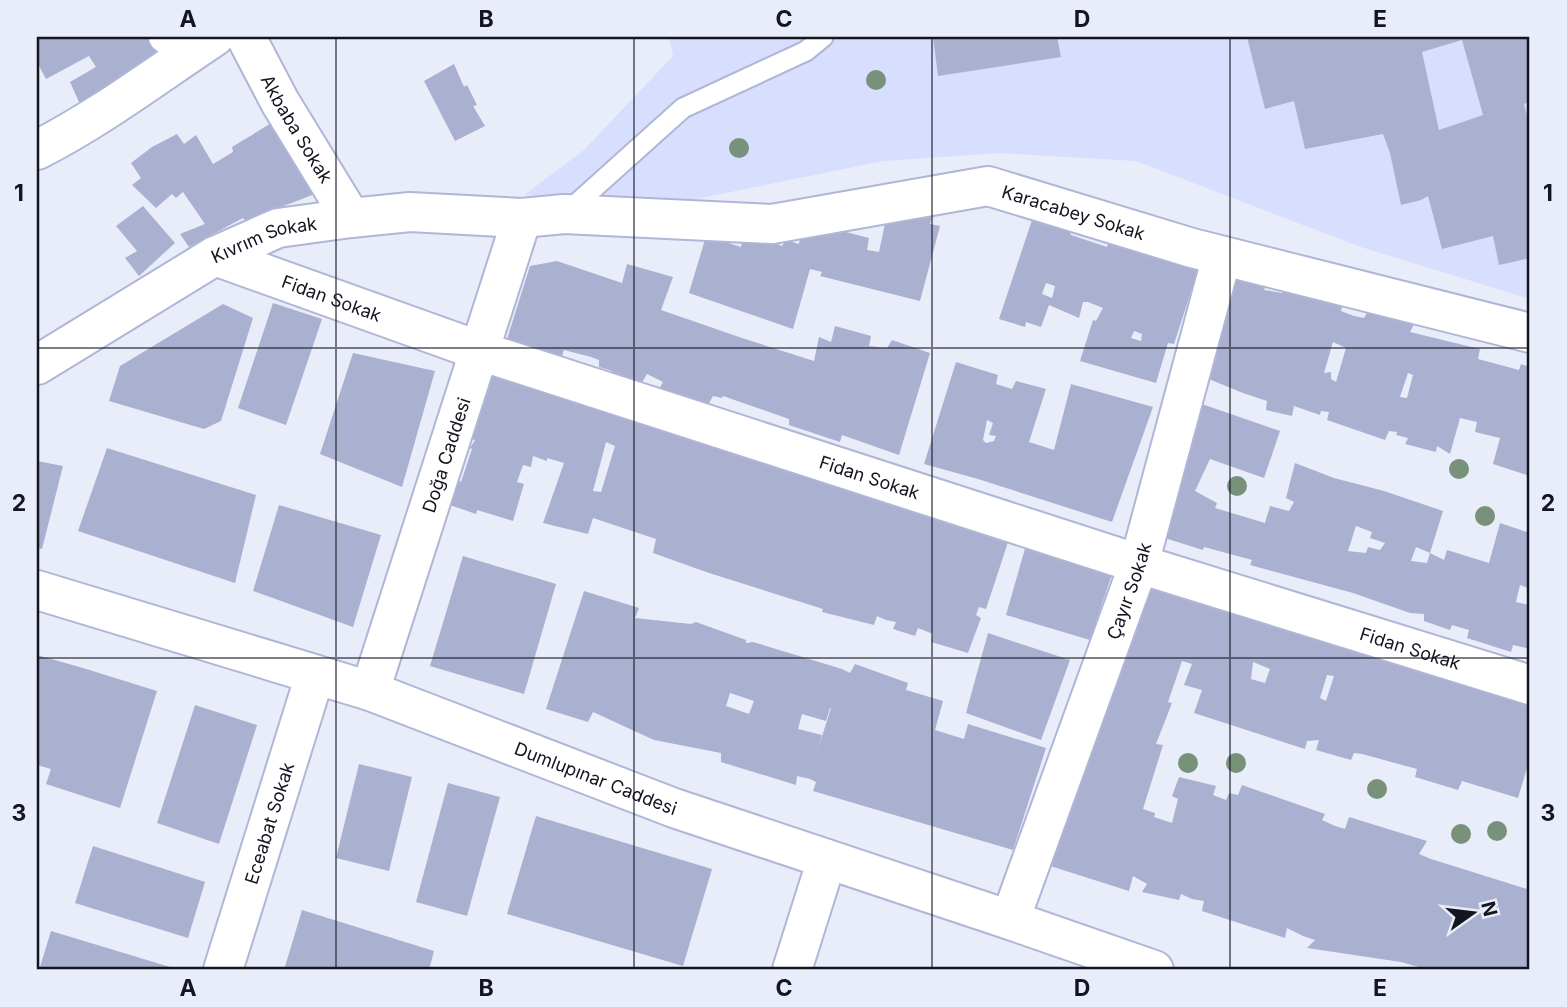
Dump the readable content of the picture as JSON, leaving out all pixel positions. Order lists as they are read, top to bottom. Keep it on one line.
{"streets":{"street":["Akbaba Sokak","Karacabey Sokak","Kıvrım Sokak","Fidan Sokak","Doğa Caddesi","Çayır Sokak","Dumlupınar Caddesi","Eceabat Sokak"]},"crossings":[["Akbaba Sokak","Kıvrım Sokak"],["Karacabey Sokak","Kıvrım Sokak"],["Karacabey Sokak","Doğa Caddesi"],["Karacabey Sokak","Çayır Sokak"],["Kıvrım Sokak","Fidan Sokak"],["Kıvrım Sokak","Doğa Caddesi"],["Fidan Sokak","Doğa Caddesi"],["Fidan Sokak","Çayır Sokak"],["Doğa Caddesi","Dumlupınar Caddesi"],["Çayır Sokak","Dumlupınar Caddesi"],["Dumlupınar Caddesi","Eceabat Sokak"]],"north":"right","grid":{"columns":["A","B","C","D","E"],"rows":["1","2","3"]}}
